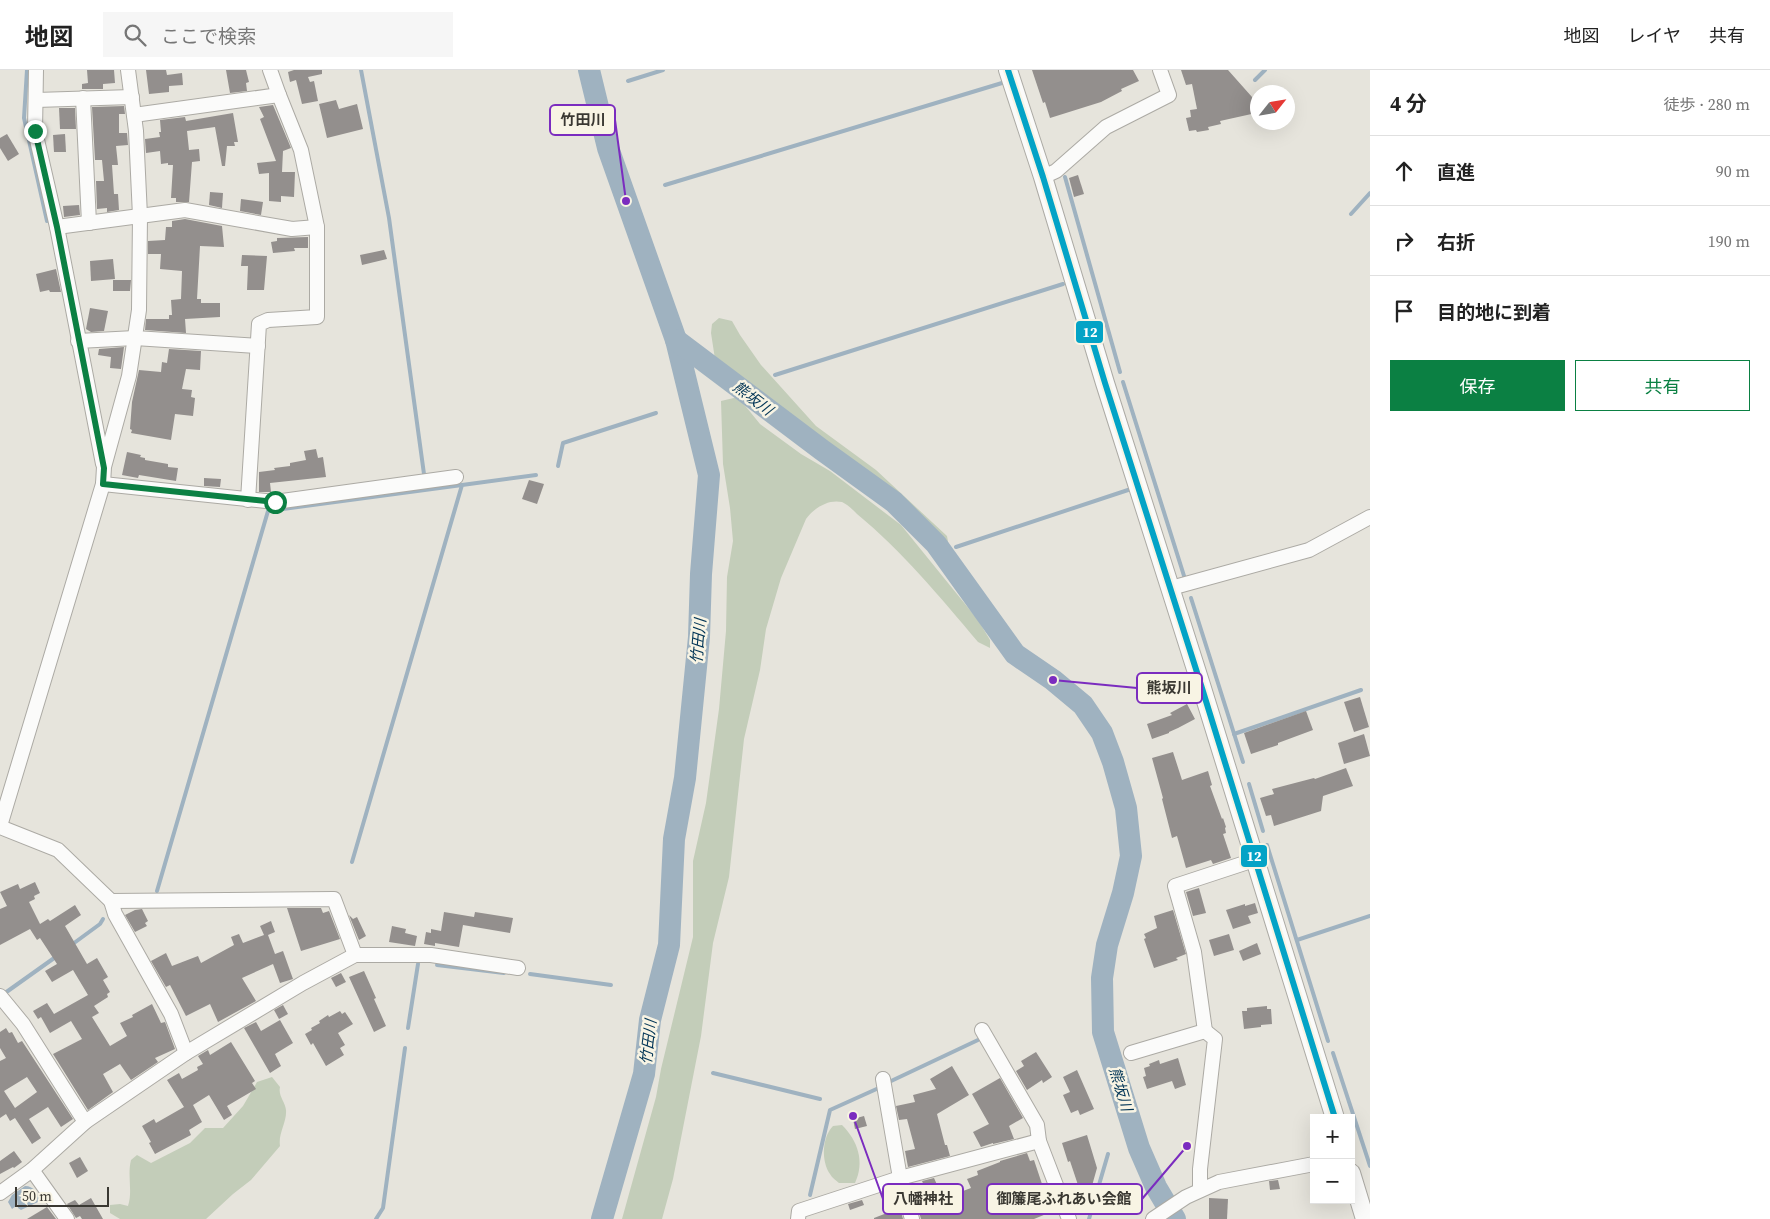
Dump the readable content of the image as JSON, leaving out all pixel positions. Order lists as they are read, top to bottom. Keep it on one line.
{"water":["熊坂川","竹田川"],"places":["竹田川","熊坂川","八幡神社","御簾尾ふれあい会館"],"lines":["transit line 12"],"scale_bar":"50 m","north":"top right","page":{"header":"地図","search":"ここで検索","nav":["地図","レイヤ","共有"],"heading":["4 分","徒歩 · 280 m"],"list":[["直進","90 m"],["右折","190 m"],"目的地に到着"],"buttons":["保存","共有"],"map_buttons":["+","−"],"scale":"50 m"}}
